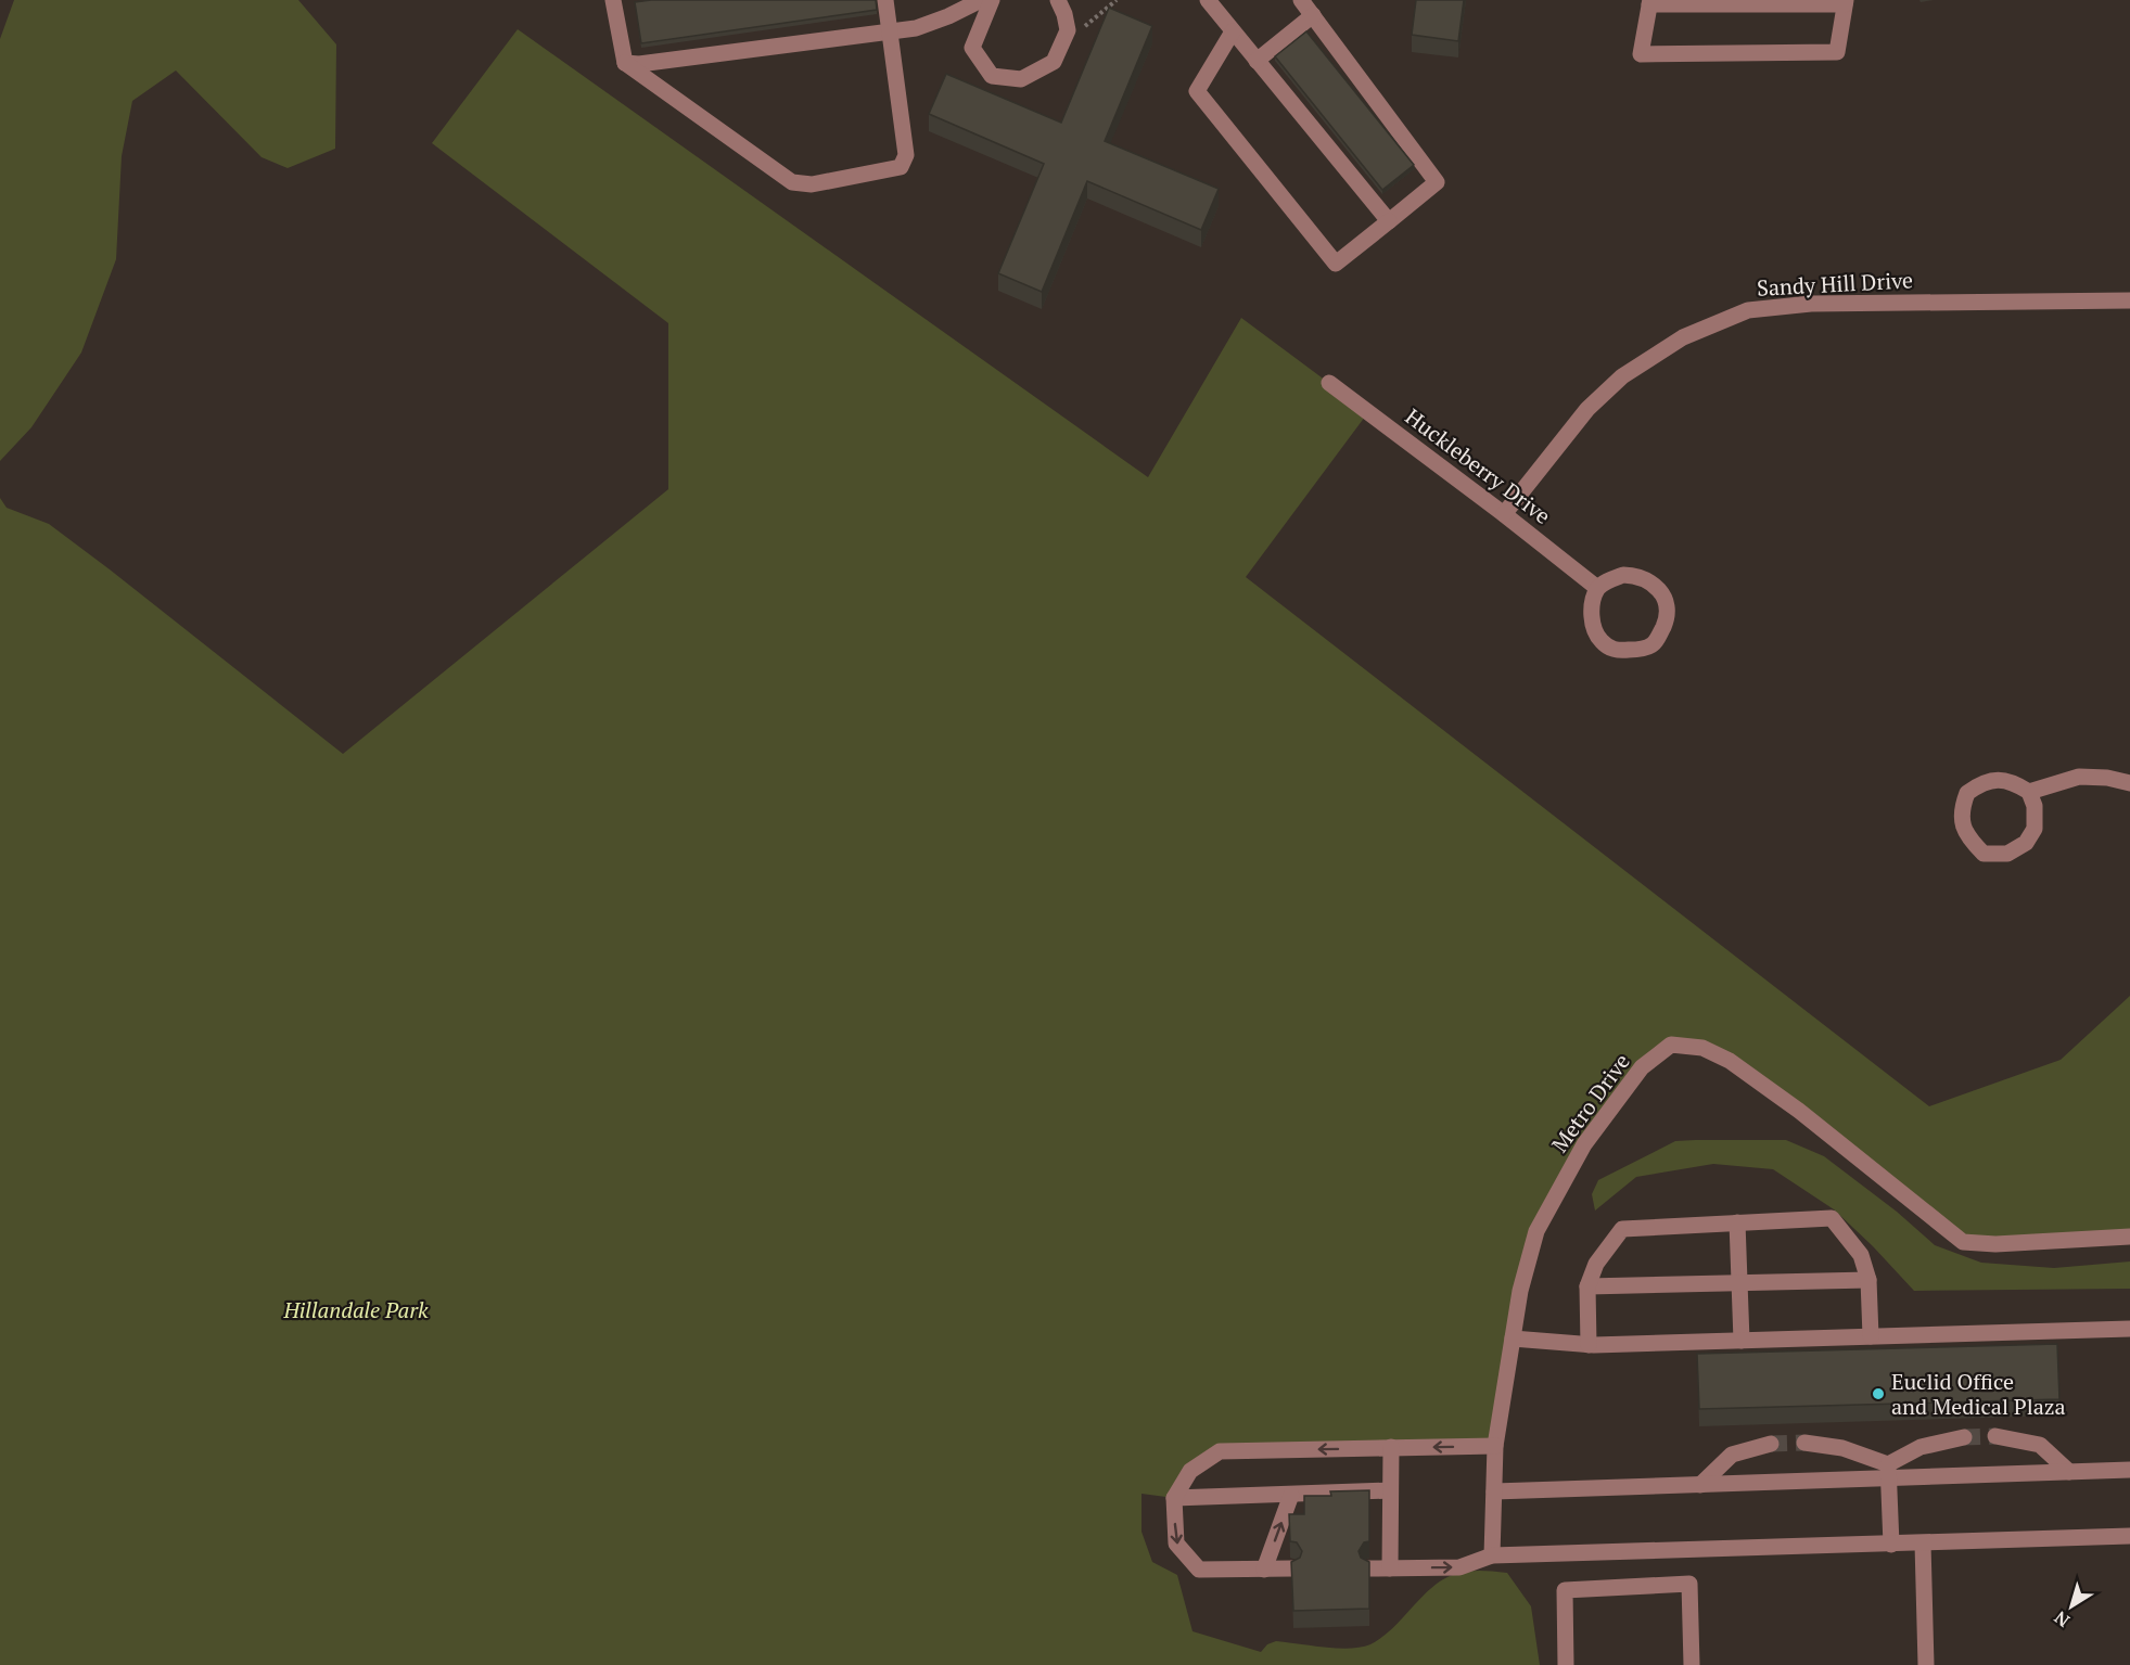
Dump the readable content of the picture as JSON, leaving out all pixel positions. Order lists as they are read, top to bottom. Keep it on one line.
{"streets":{"street":["Sandy Hill Drive","Huckleberry Drive","Metro Drive"]},"crossings":[["Sandy Hill Drive","Huckleberry Drive"]],"parks":["Hillandale Park"],"places":["Euclid Office and Medical Plaza"],"north":"bottom left"}
